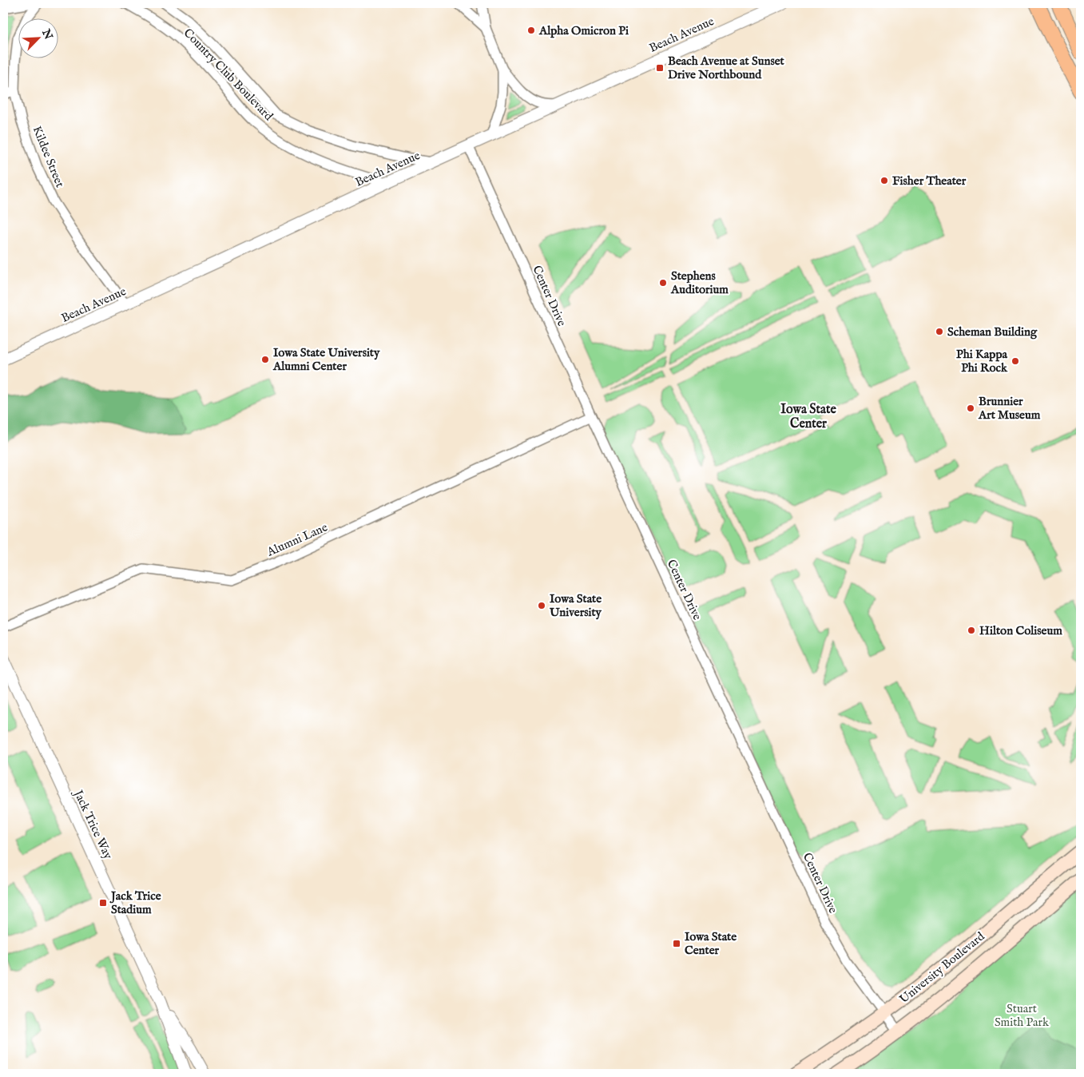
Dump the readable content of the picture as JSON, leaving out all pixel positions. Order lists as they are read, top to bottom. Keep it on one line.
{"streets":{"main road":["University Boulevard"],"street":["Beach Avenue","Country Club Boulevard","Kildee Street","Center Drive","Alumni Lane","Jack Trice Way"]},"crossings":[["Beach Avenue","Country Club Boulevard"],["Beach Avenue","Kildee Street"],["Beach Avenue","Center Drive"],["Center Drive","Alumni Lane"],["Center Drive","University Boulevard"]],"districts":["Iowa State Center"],"parks":["Stuart Smith Park"],"places":{"other":["Alpha Omicron Pi","Fisher Theater","Stephens Auditorium","Scheman Building","Iowa State University Alumni Center","Phi Kappa Phi Rock","Brunnier Art Museum","Iowa State University","Hilton Coliseum"],"transit":["Beach Avenue at Sunset Drive Northbound","Jack Trice Stadium","Iowa State Center"]},"north":"top right"}
